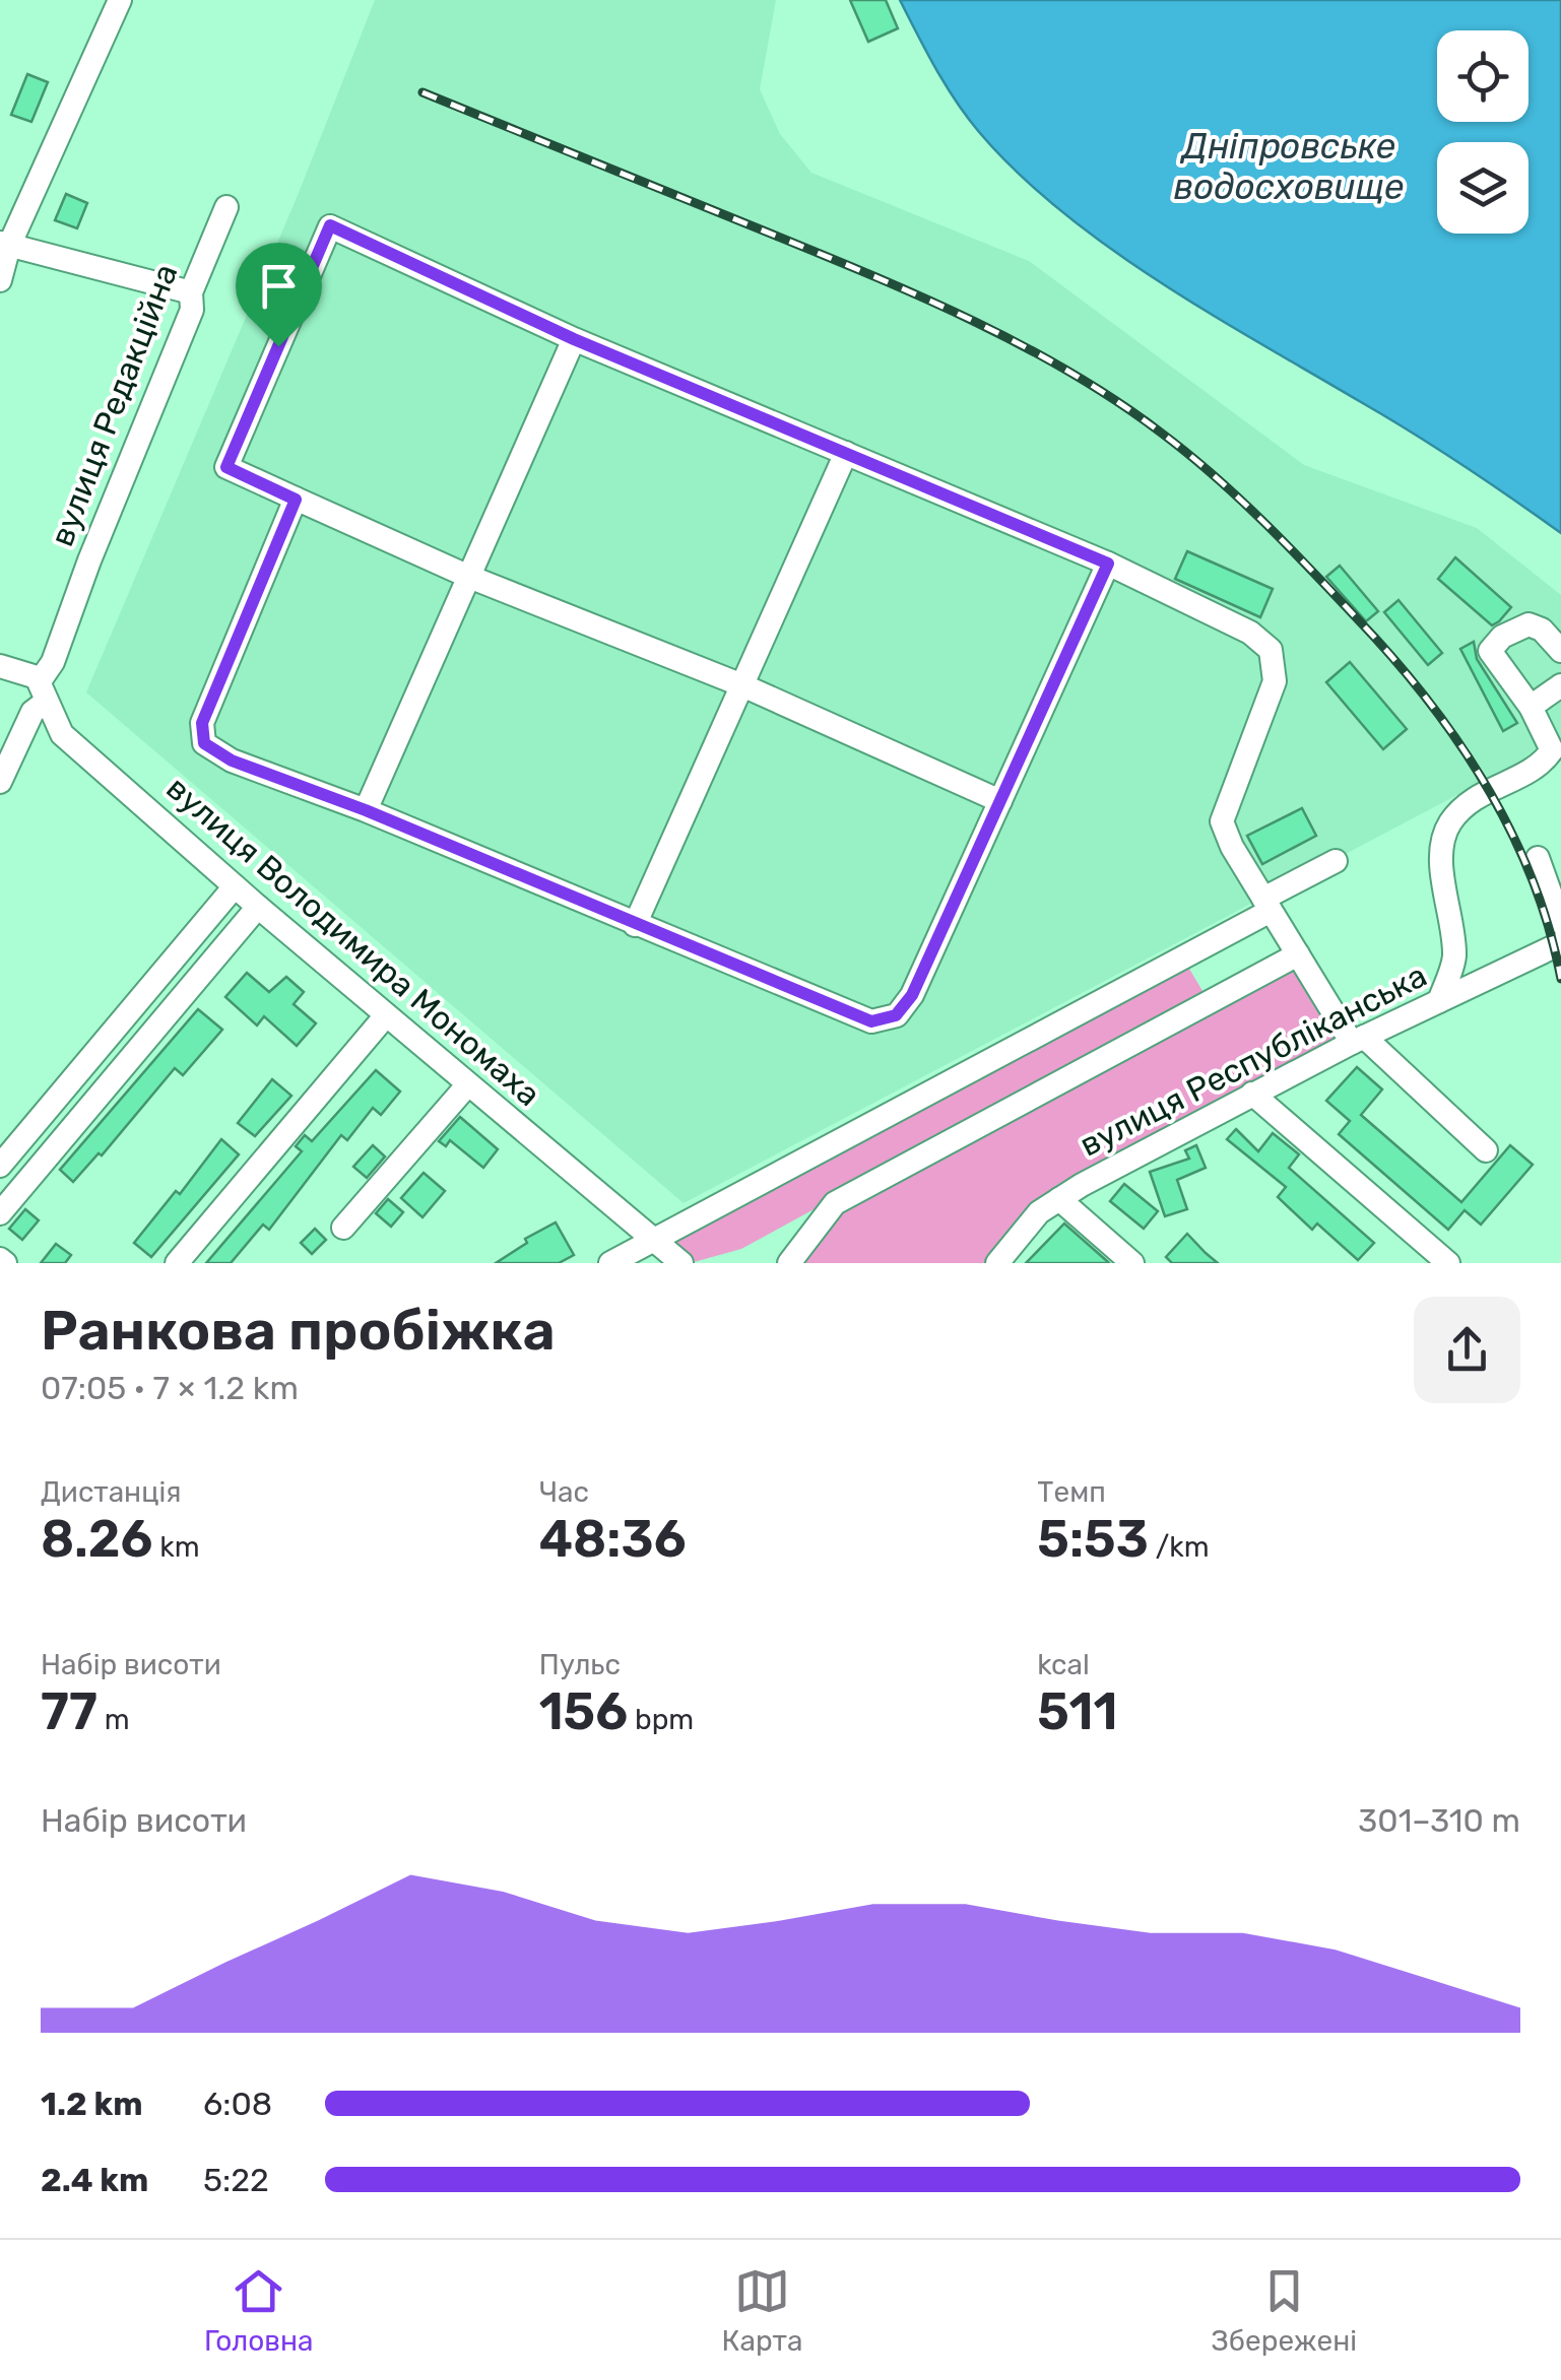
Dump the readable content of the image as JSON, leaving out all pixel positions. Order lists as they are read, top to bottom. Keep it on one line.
{"streets":{"street":["вулиця Редакційна","вулиця Володимира Мономаха","вулиця Республіканська"]},"crossings":[["вулиця Редакційна","вулиця Володимира Мономаха"]],"water":["Дніпровське водосховище"],"page":{"heading":["Ранкова пробіжка","07:05 · 7 × 1.2 km"],"stats":[["Дистанція","8.26 km"],["Час","48:36"],["Темп","5:53 /km"],["Набір висоти","77 m"],["Пульс","156 bpm"],["kcal","511"]],"chart":["Набір висоти","301–310 m"],"list":[{"name":"1.2 km","note":"6:08"},{"name":"2.4 km","note":"5:22"}],"tabs":["Головна","Карта","Збережені"]}}
